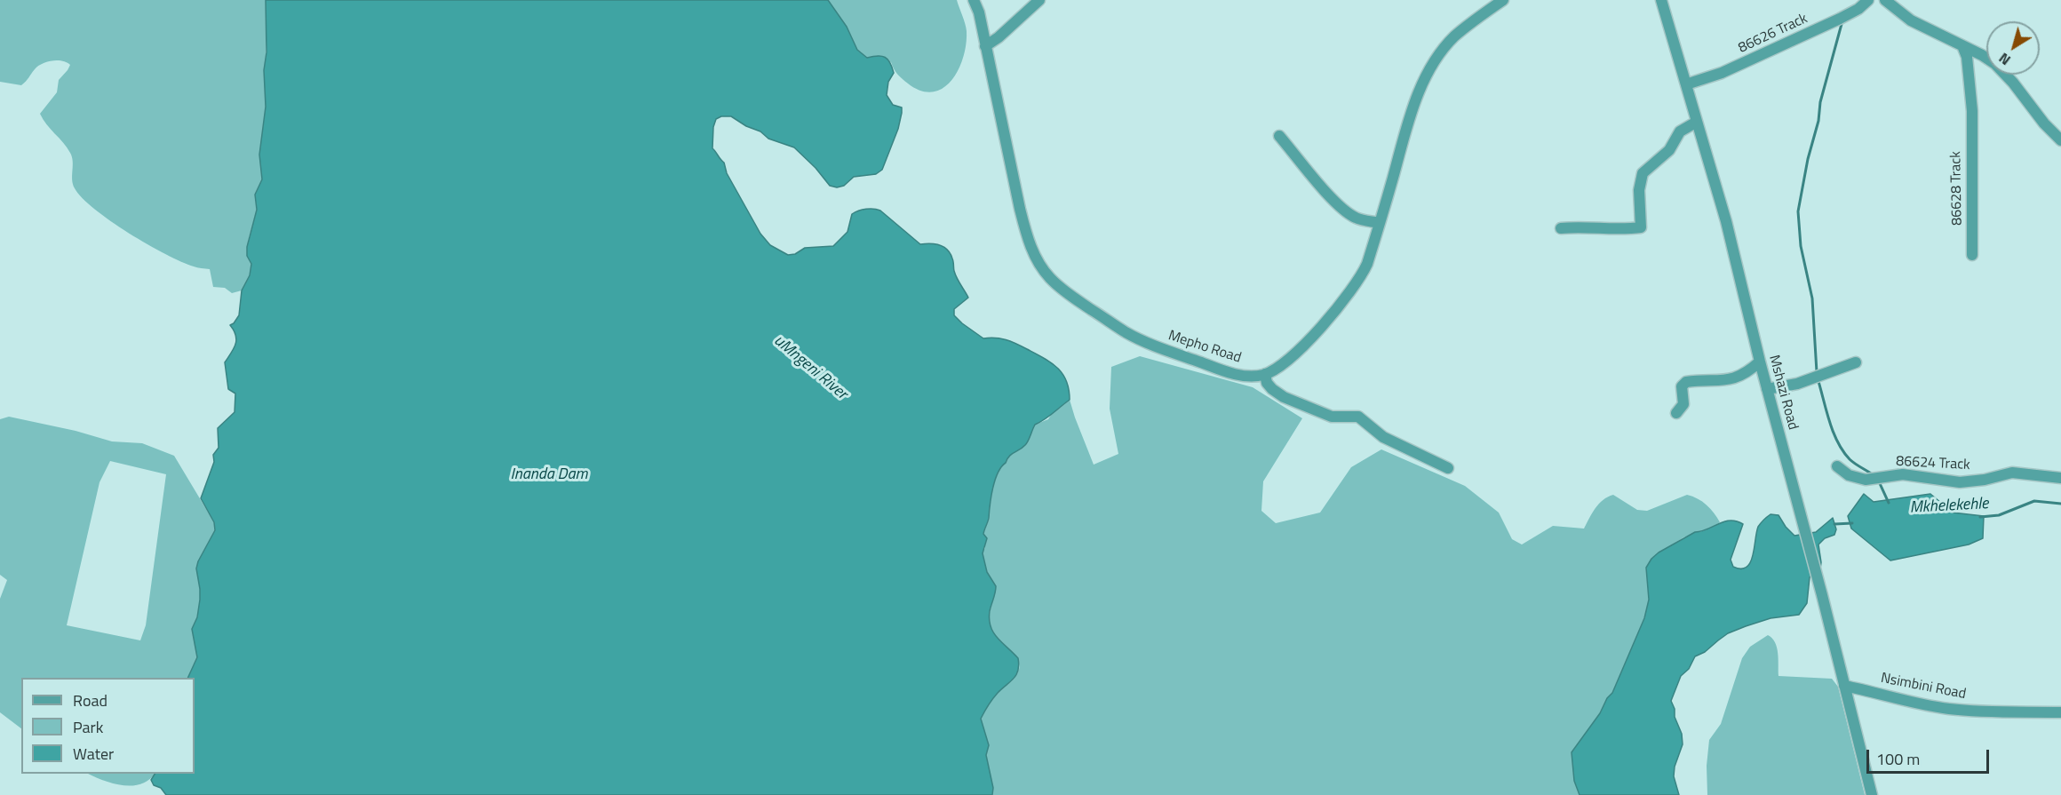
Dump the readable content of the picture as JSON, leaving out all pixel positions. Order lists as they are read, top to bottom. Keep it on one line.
{"streets":{"street":["86626 Track","86628 Track","Mepho Road","Mshazi Road","86624 Track","Nsimbini Road"]},"crossings":[["86626 Track","Mshazi Road"],["Mshazi Road","Nsimbini Road"]],"water":["uMngeni River","Inanda Dam","Mkhelekehle"],"legend":["Road","Park","Water"],"scale_bar":"100 m","north":"bottom left"}
